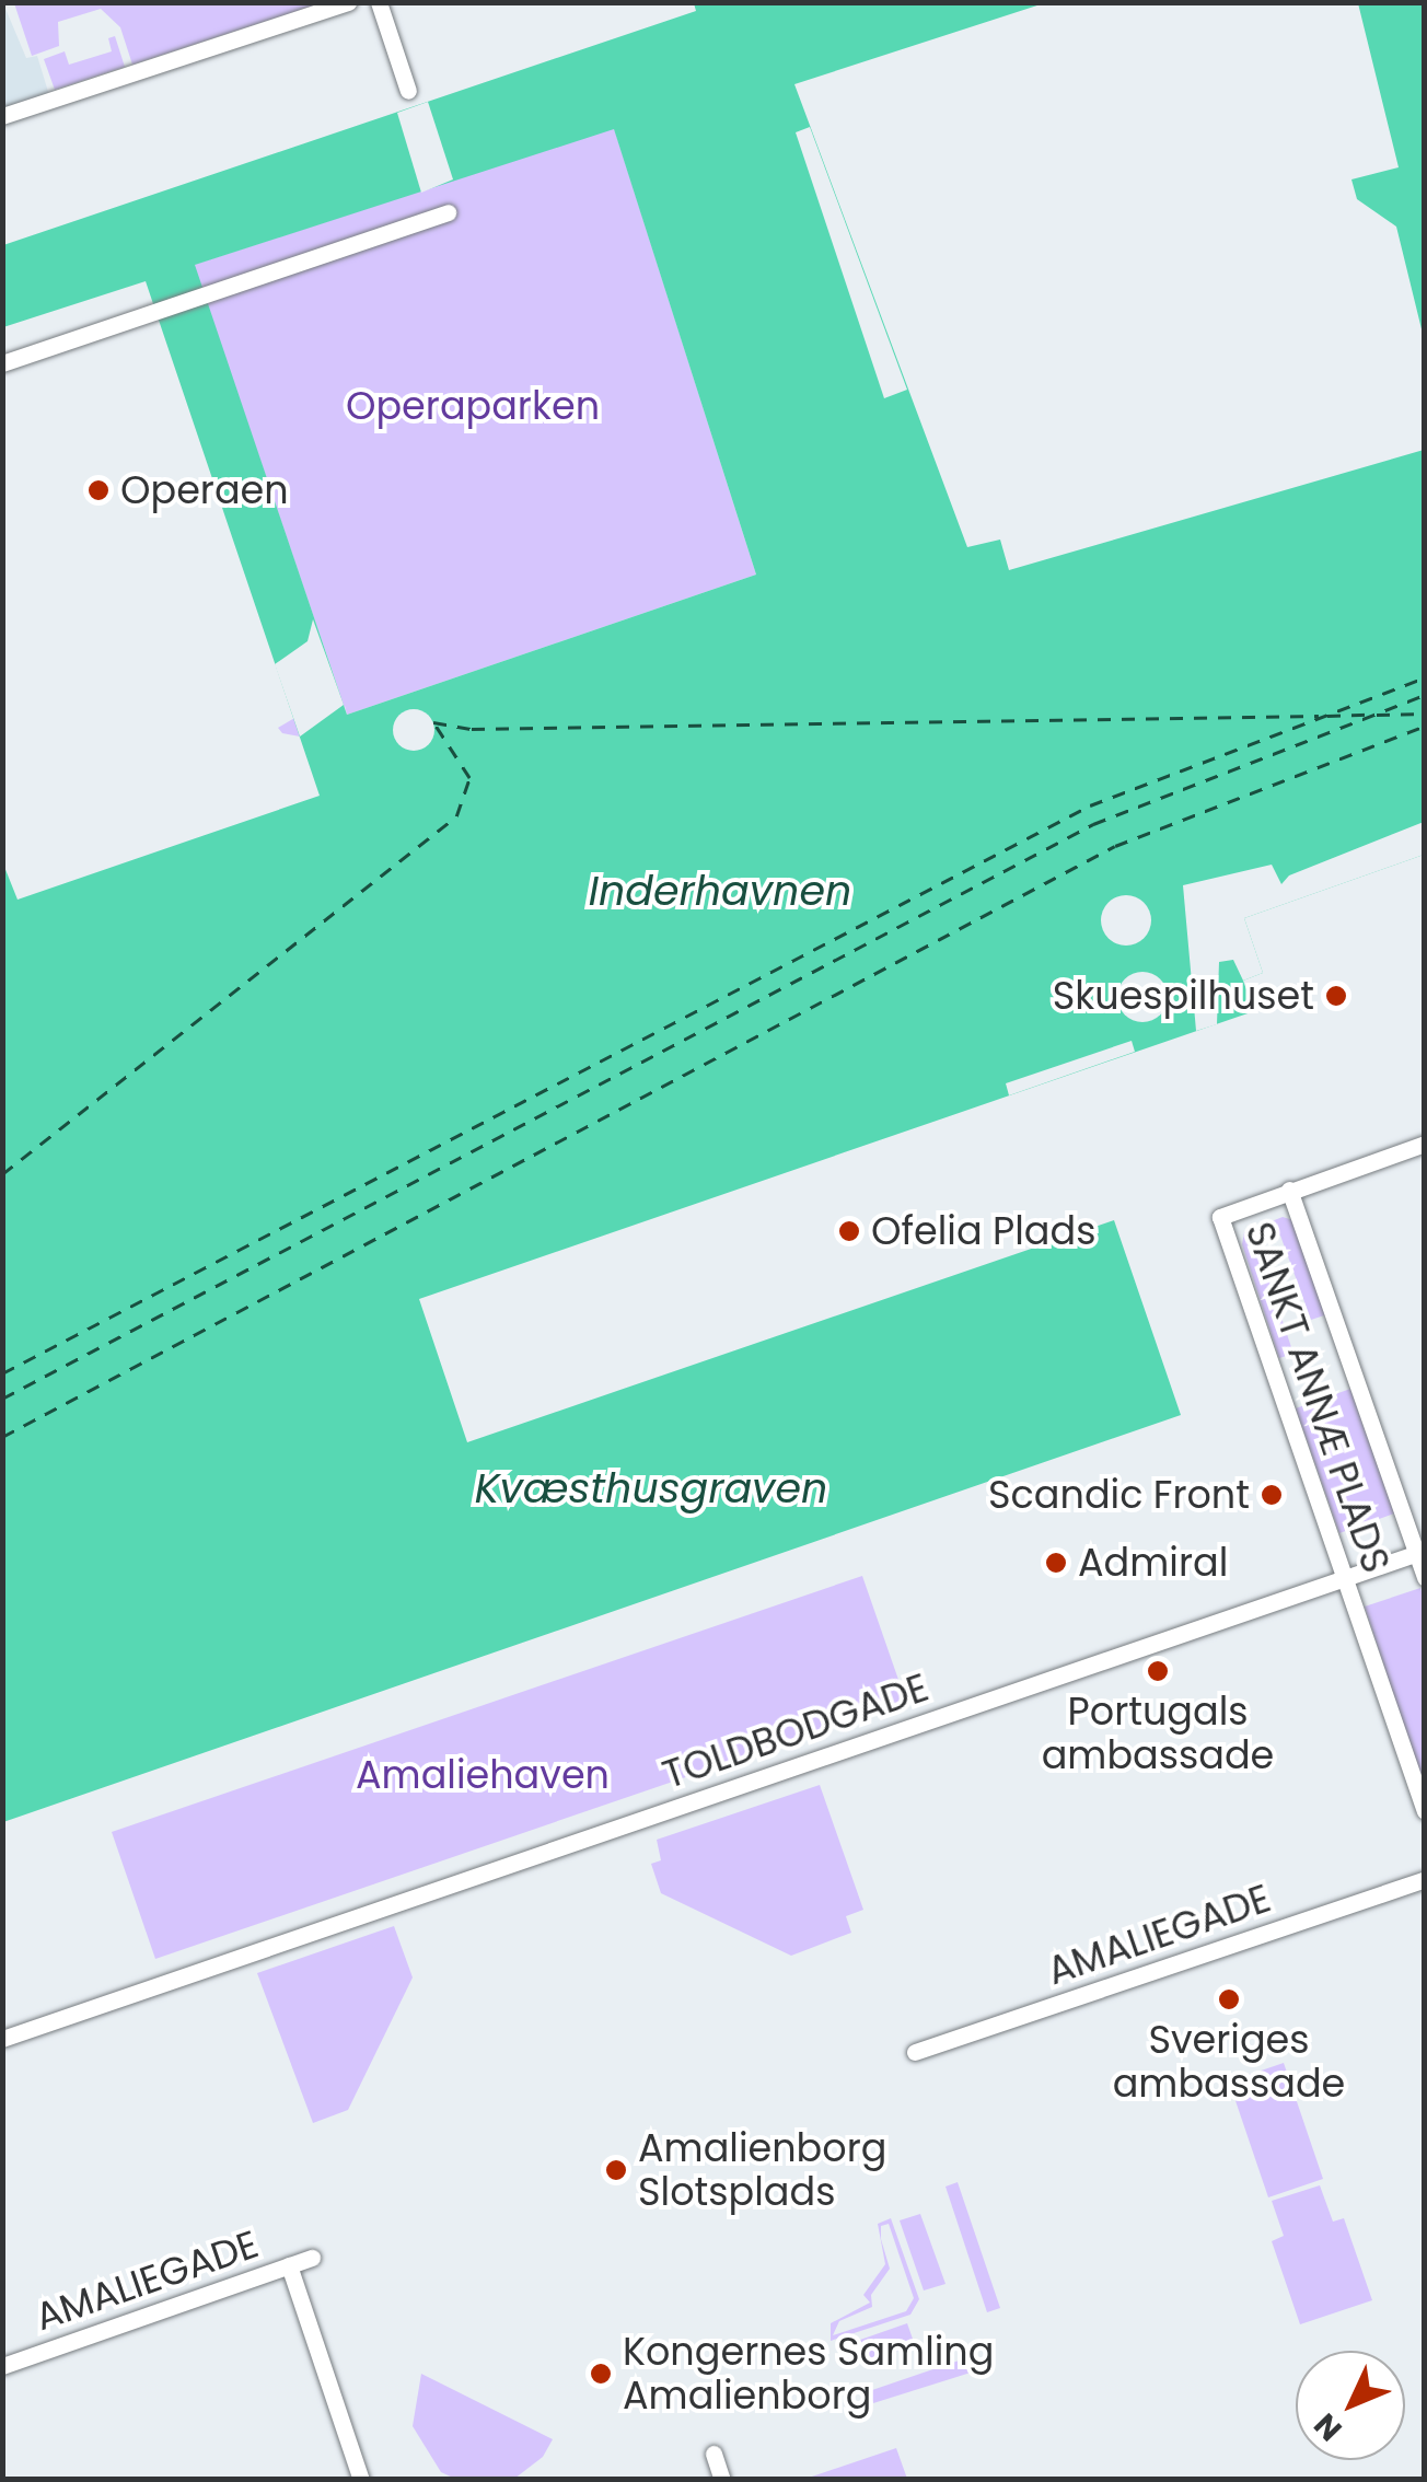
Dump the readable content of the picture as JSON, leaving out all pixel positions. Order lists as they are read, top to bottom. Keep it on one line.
{"streets":{"street":["SANKT ANNÆ PLADS","TOLDBODGADE","AMALIEGADE"]},"crossings":[["SANKT ANNÆ PLADS","TOLDBODGADE"]],"water":["Inderhavnen","Kvæsthusgraven"],"parks":["Operaparken","Amaliehaven"],"places":["Operaen","Skuespilhuset","Ofelia Plads","Scandic Front","Admiral","Portugals ambassade","Sveriges ambassade","Amalienborg Slotsplads","Kongernes Samling Amalienborg"],"north":"bottom left"}
